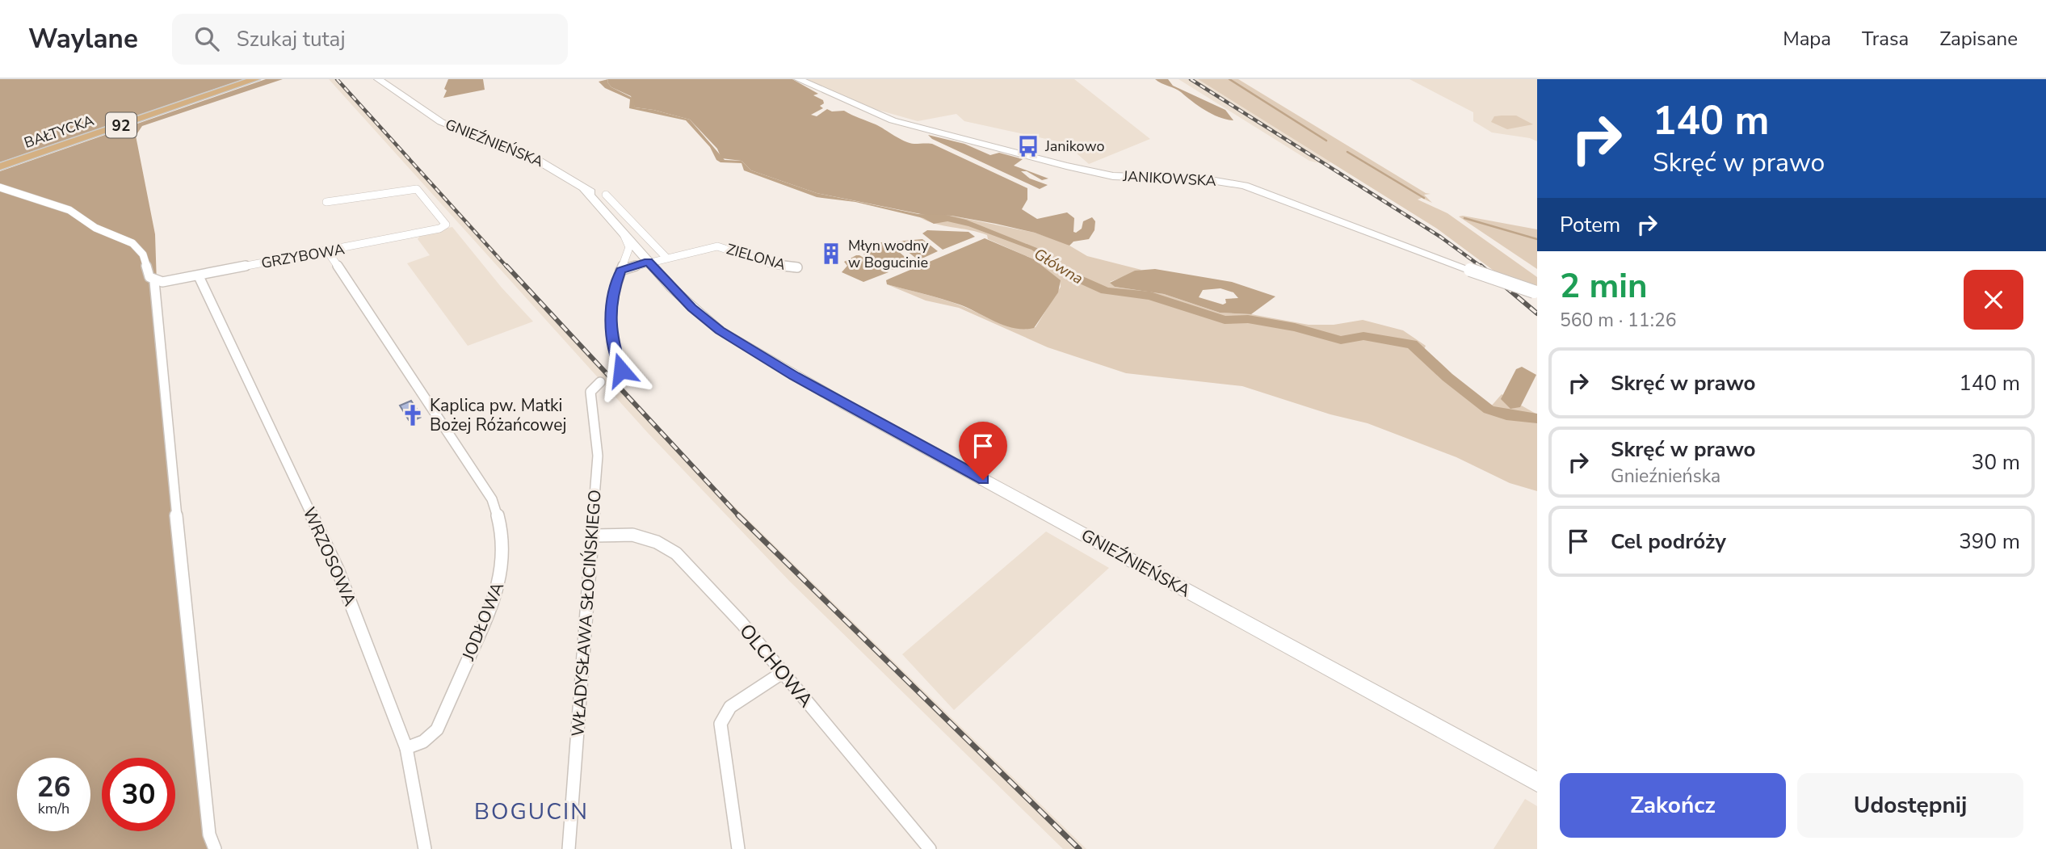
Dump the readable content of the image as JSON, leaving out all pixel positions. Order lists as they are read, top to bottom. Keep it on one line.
{"streets":{"main road":["92","BAŁTYCKA","GNIEŹNIEŃSKA","JANIKOWSKA"],"street":["GRZYBOWA","ZIELONA","WRZOSOWA","WŁADYSŁAWA SŁOCIŃSKIEGO","JODŁOWA","OLCHOWA"]},"crossings":[["GNIEŹNIEŃSKA","ZIELONA"],["GRZYBOWA","WRZOSOWA"],["GRZYBOWA","JODŁOWA"],["WRZOSOWA","JODŁOWA"],["WŁADYSŁAWA SŁOCIŃSKIEGO","OLCHOWA"]],"districts":["BOGUCIN"],"water":["Główna"],"places":{"bus stop":["Janikowo"],"building":["Młyn wodny w Bogucinie"],"church":["Kaplica pw. Matki Bożej Różańcowej"]},"page":{"header":"Waylane","search":"Szukaj tutaj","nav":["Mapa","Trasa","Zapisane"],"turn":["140 m","Skręć w prawo"],"then":"Potem","heading":["2 min","560 m · 11:26"],"list":[{"name":"Skręć w prawo","value":"140 m"},{"name":"Skręć w prawo","note":"Gnieźnieńska","value":"30 m"},{"name":"Cel podróży","value":"390 m"}],"speed":"26 km/h","limit":"30","buttons":["Zakończ","Udostępnij"]}}
